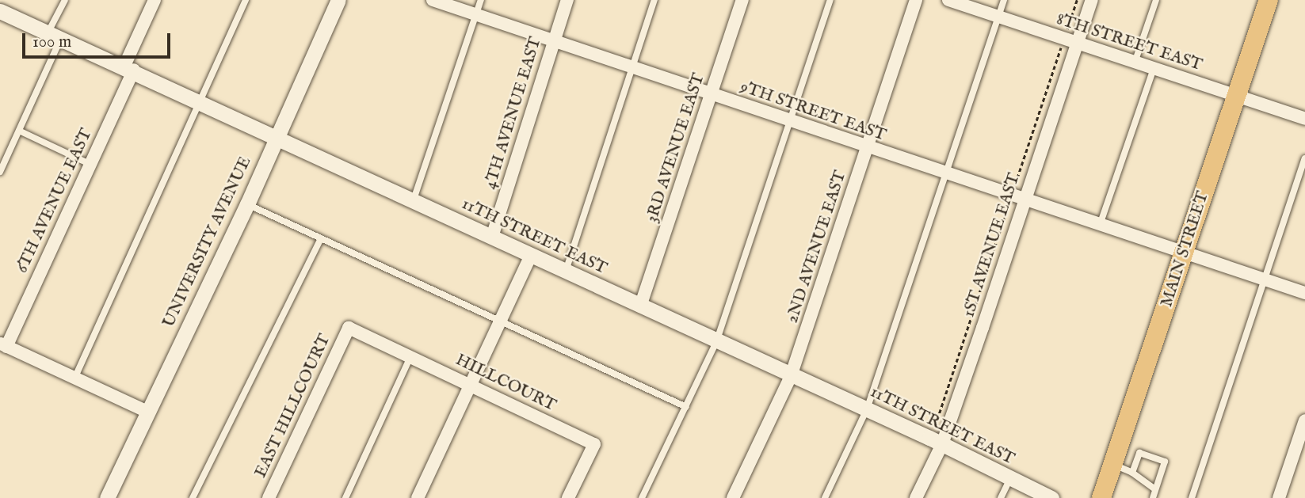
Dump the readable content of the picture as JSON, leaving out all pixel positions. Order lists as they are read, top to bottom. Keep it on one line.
{"streets":{"main road":["MAIN STREET"],"street":["8TH STREET EAST","9TH STREET EAST","4TH AVENUE EAST","3RD AVENUE EAST","6TH AVENUE EAST","11TH STREET EAST","UNIVERSITY AVENUE","1ST AVENUE EAST","2ND AVENUE EAST","HILLCOURT","EAST HILLCOURT"]},"crossings":[["8TH STREET EAST","1ST AVENUE EAST"],["8TH STREET EAST","MAIN STREET"],["9TH STREET EAST","4TH AVENUE EAST"],["9TH STREET EAST","3RD AVENUE EAST"],["9TH STREET EAST","1ST AVENUE EAST"],["9TH STREET EAST","2ND AVENUE EAST"],["9TH STREET EAST","MAIN STREET"],["4TH AVENUE EAST","11TH STREET EAST"],["3RD AVENUE EAST","11TH STREET EAST"],["6TH AVENUE EAST","11TH STREET EAST"],["11TH STREET EAST","UNIVERSITY AVENUE"],["11TH STREET EAST","1ST AVENUE EAST"],["11TH STREET EAST","2ND AVENUE EAST"],["HILLCOURT","EAST HILLCOURT"]],"scale_bar":"100 m"}
